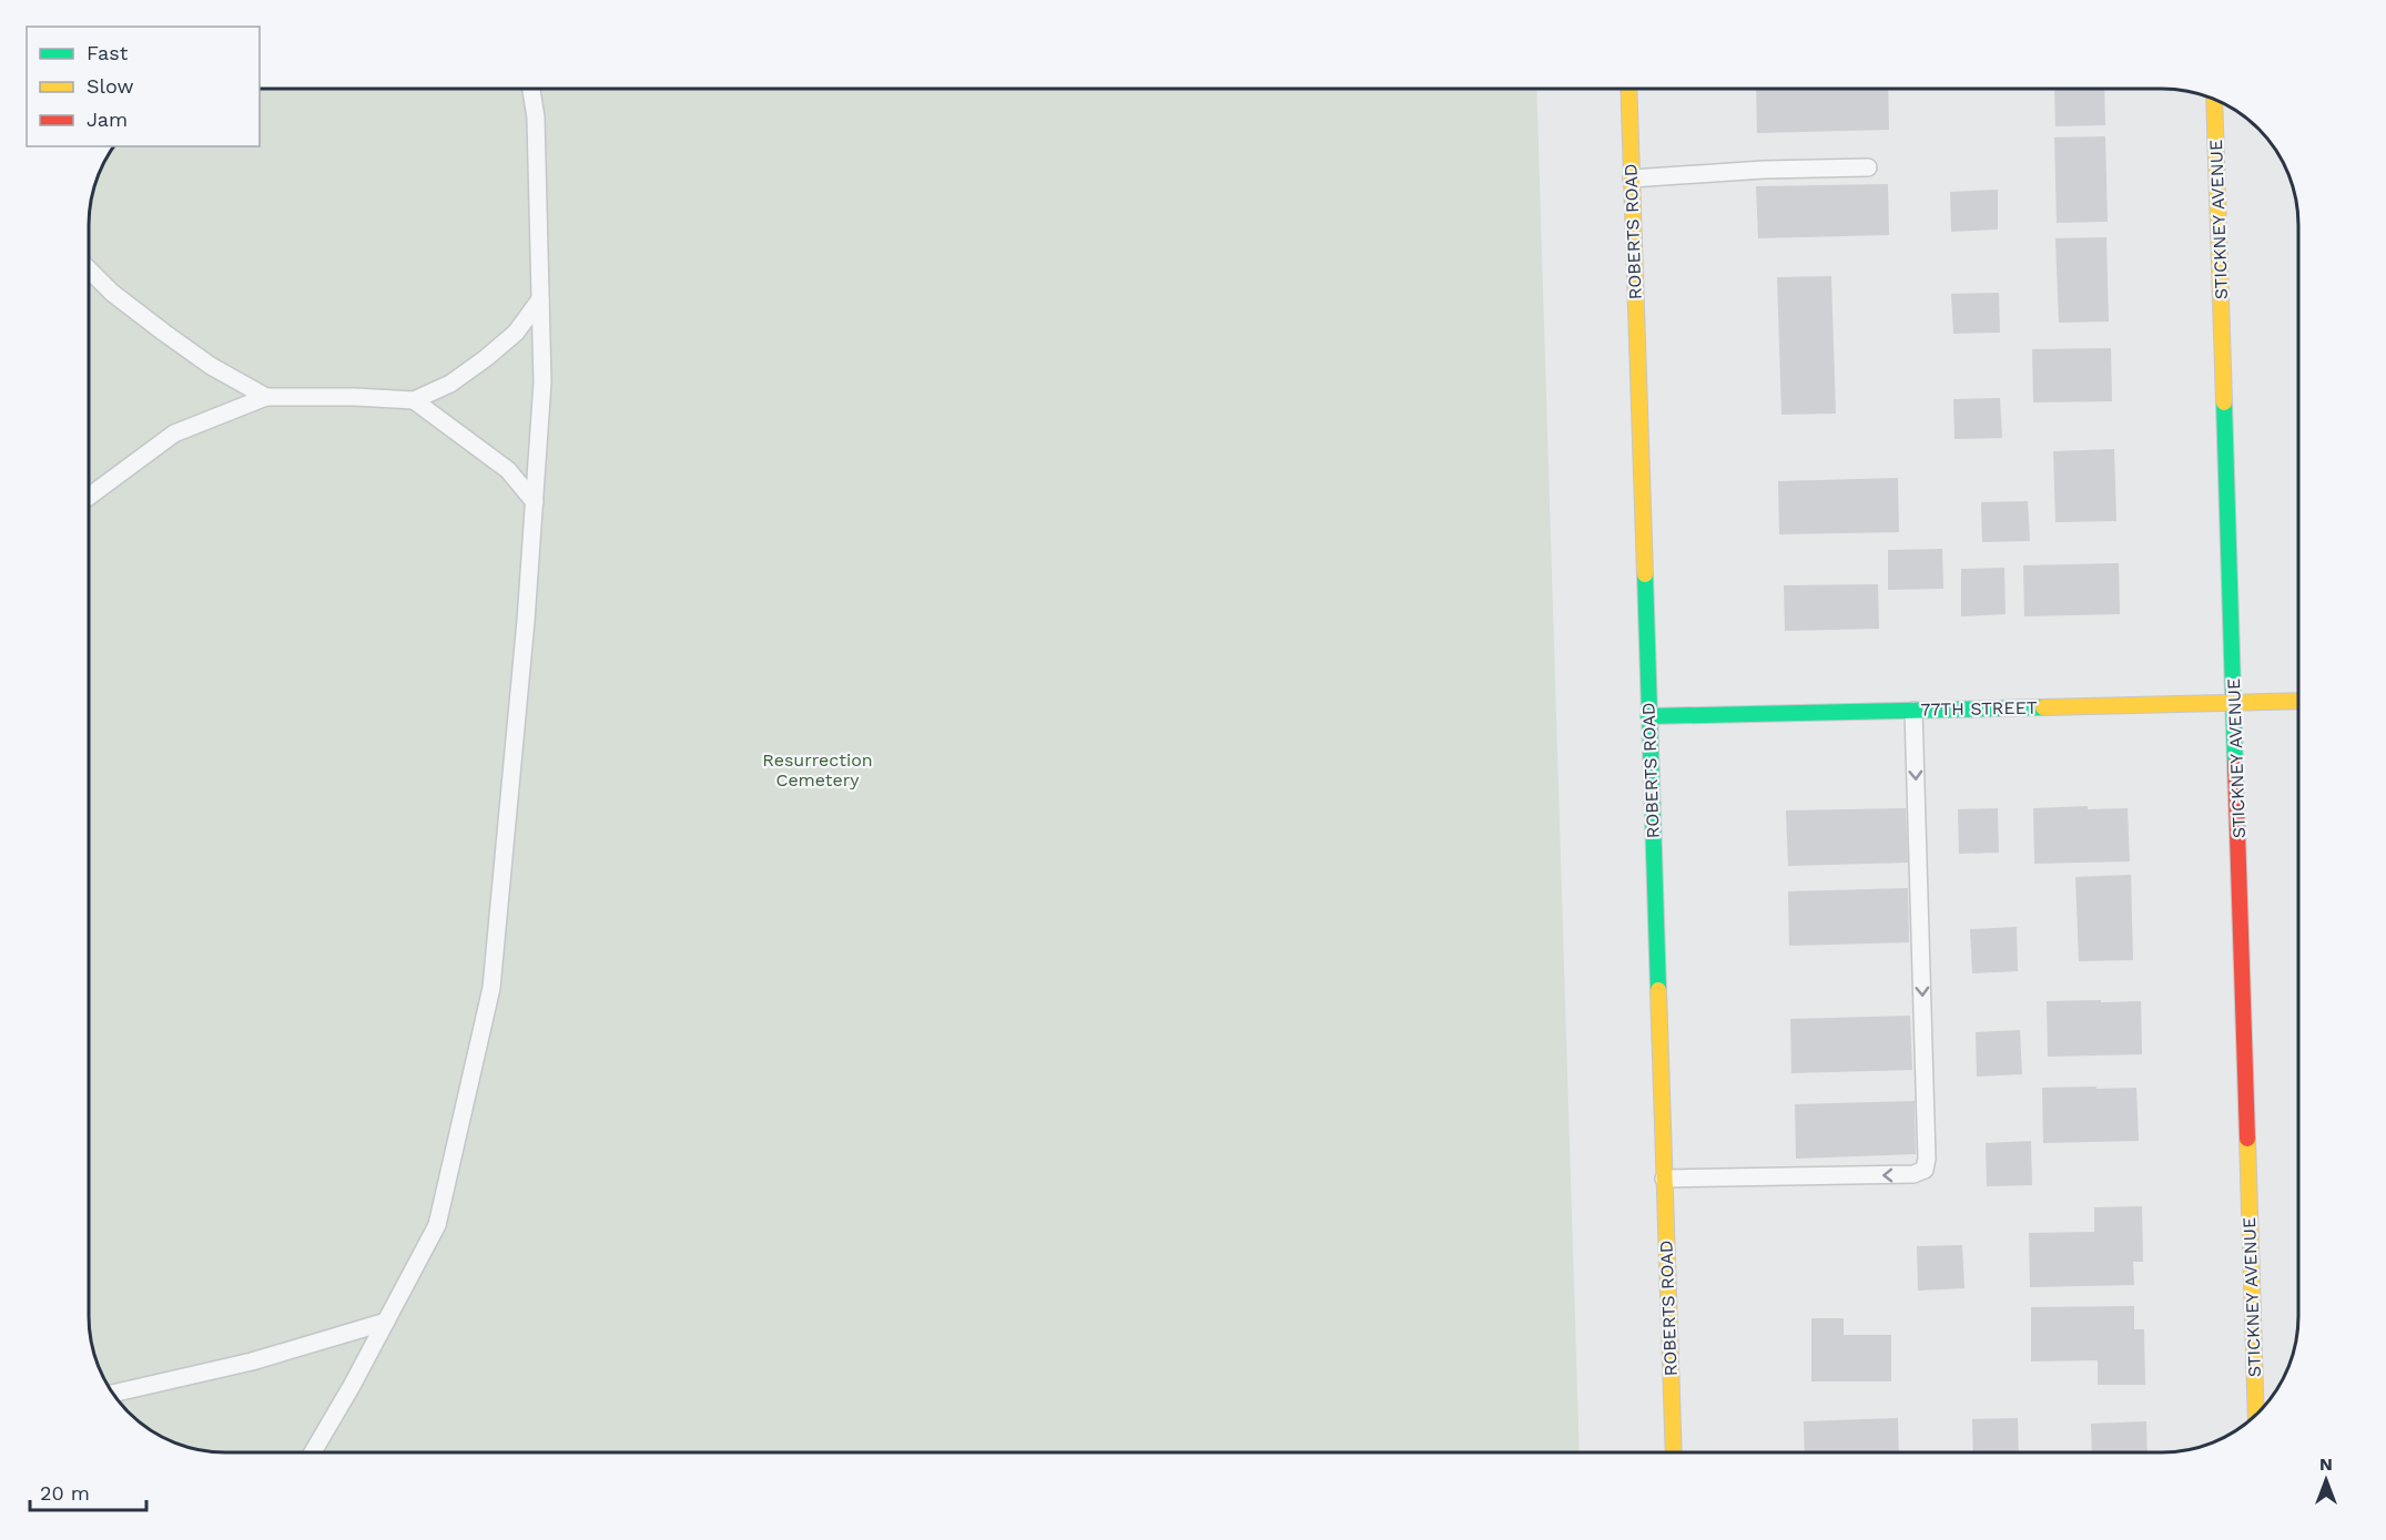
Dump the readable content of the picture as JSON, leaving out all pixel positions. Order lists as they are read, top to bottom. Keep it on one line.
{"streets":{"street":["STICKNEY AVENUE","ROBERTS ROAD","77TH STREET"]},"crossings":[["STICKNEY AVENUE","77TH STREET"],["ROBERTS ROAD","77TH STREET"]],"parks":["Resurrection Cemetery"],"legend":["Fast","Slow","Jam"],"scale_bar":"20 m","north":"top"}
